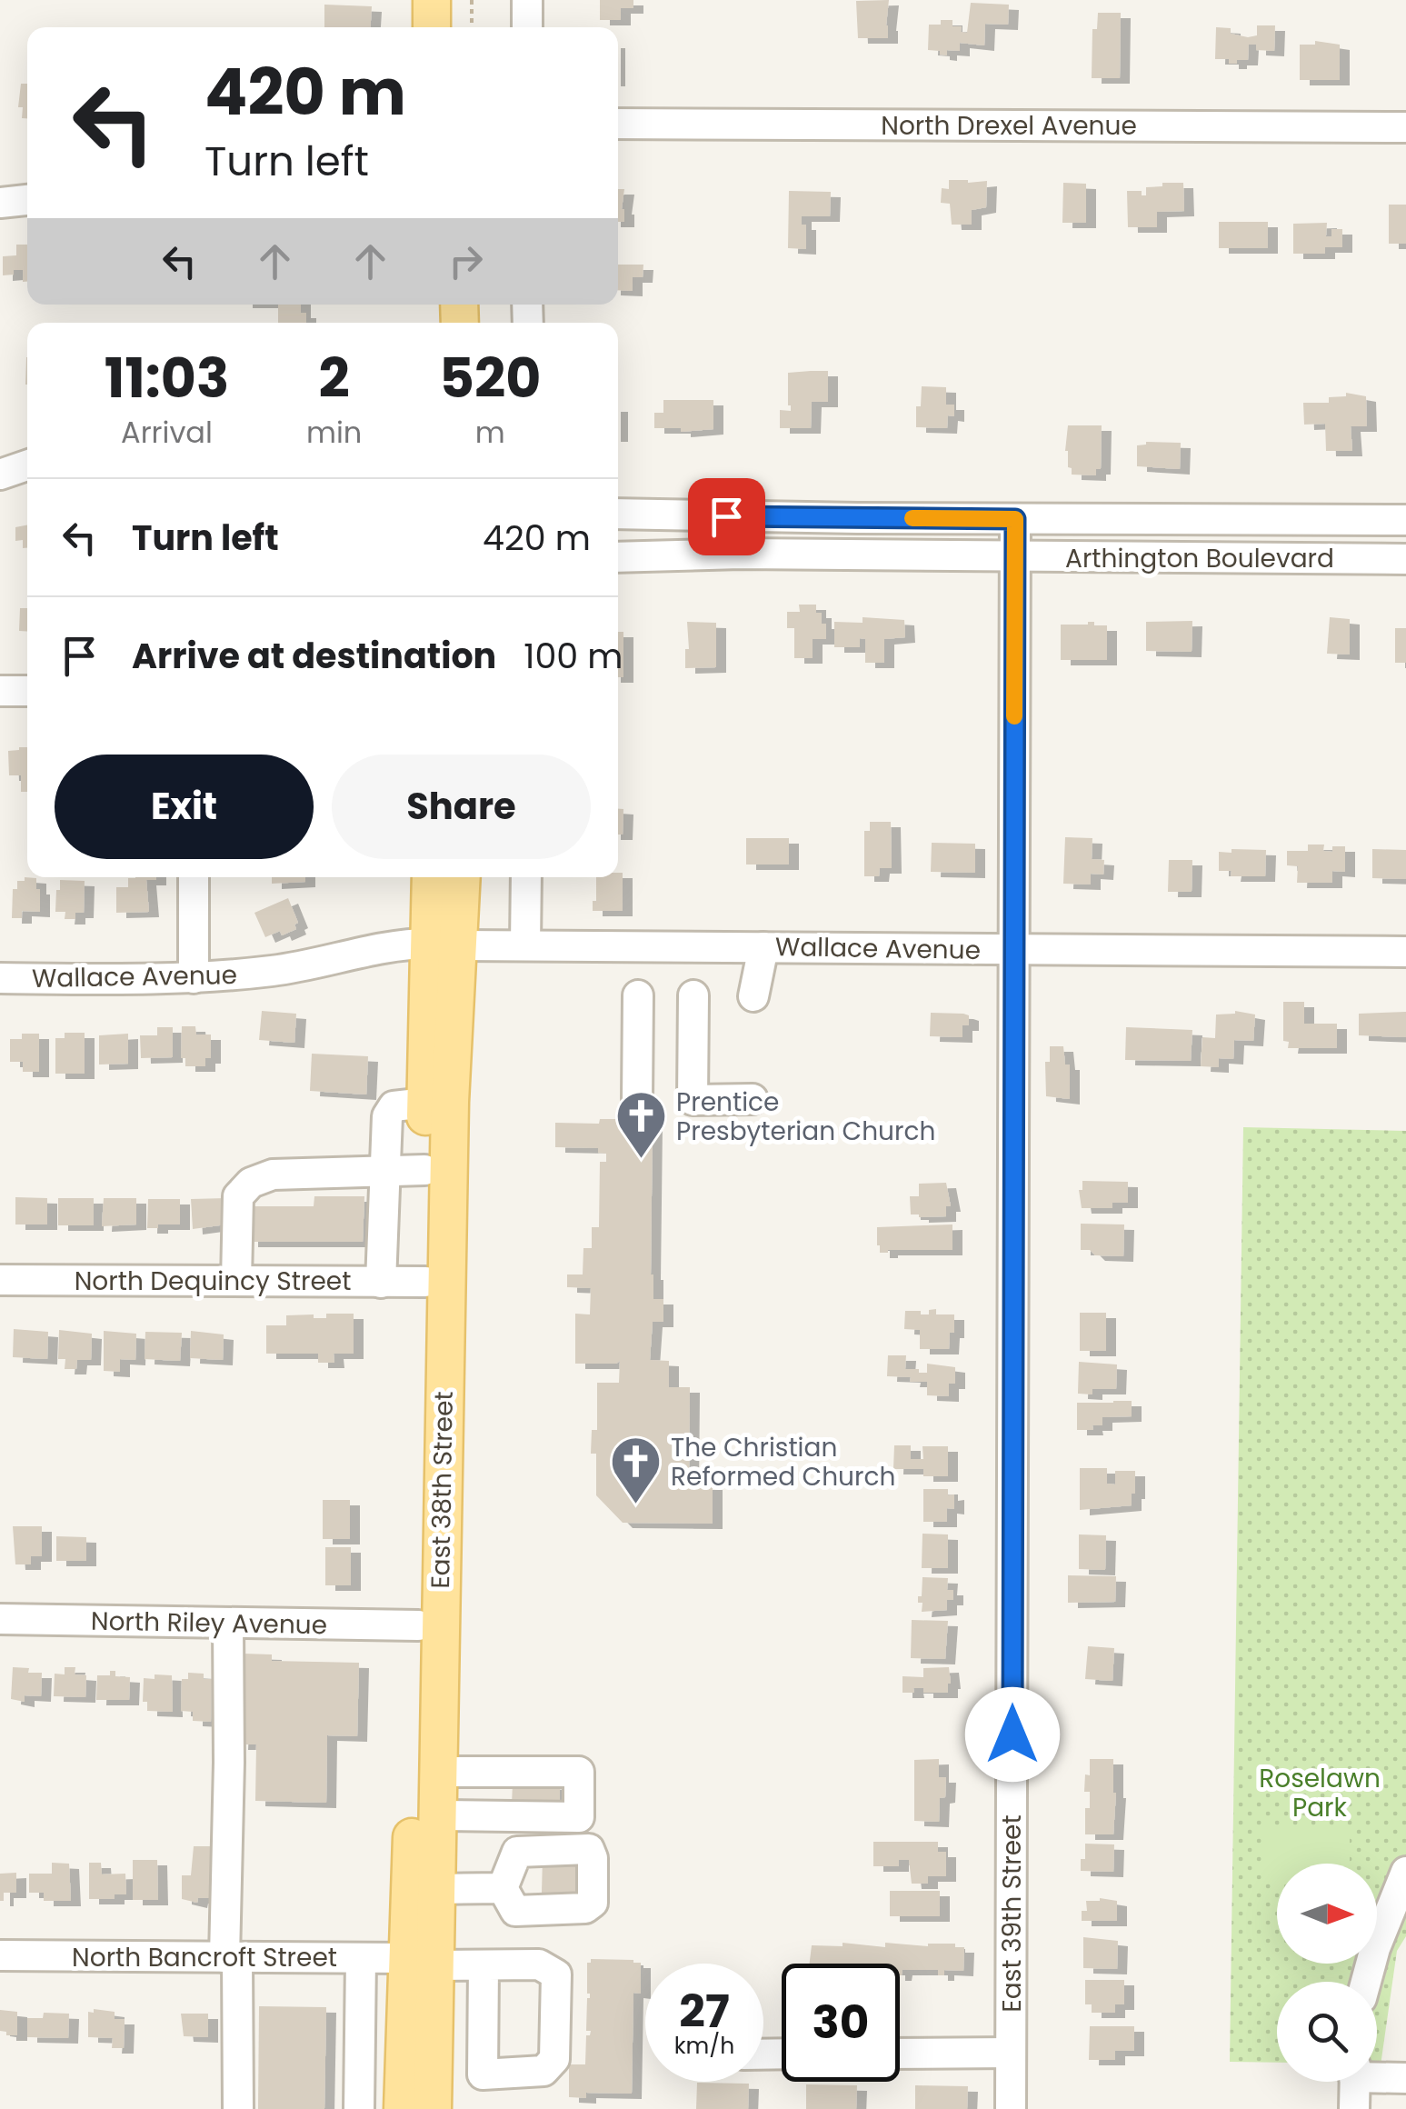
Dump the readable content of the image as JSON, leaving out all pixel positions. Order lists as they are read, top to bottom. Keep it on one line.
{"streets":{"main road":["East 38th Street"],"street":["North Drexel Avenue","Arthington Boulevard","Wallace Avenue","North Dequincy Street","North Riley Avenue","East 39th Street","North Bancroft Street"]},"crossings":[["Arthington Boulevard","East 39th Street"],["Wallace Avenue","East 38th Street"],["Wallace Avenue","East 39th Street"],["North Dequincy Street","East 38th Street"],["East 38th Street","North Riley Avenue"],["East 38th Street","North Bancroft Street"]],"parks":["Roselawn Park"],"places":{"church":["Prentice Presbyterian Church","The Christian Reformed Church"]},"north":"right","page":{"turn":["420 m","Turn left"],"eta":["11:03","Arrival","2","min","520","m"],"list":[{"name":"Turn left","value":"420 m"},{"name":"Arrive at destination","value":"100 m"}],"buttons":["Exit","Share"],"speed":"27 km/h","limit":"30"}}
